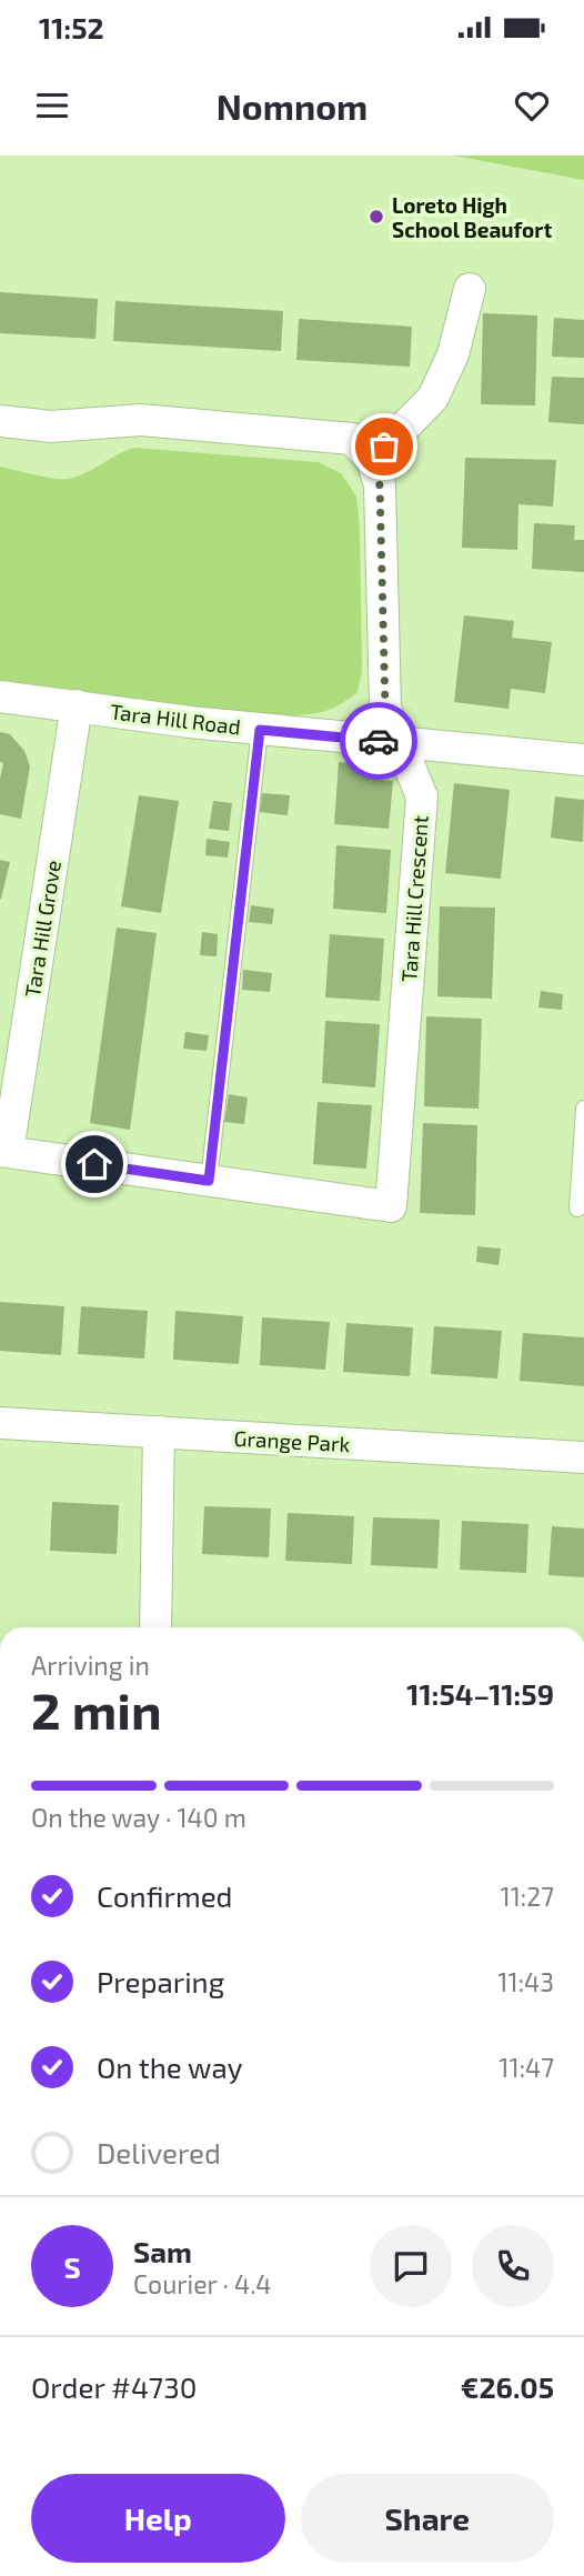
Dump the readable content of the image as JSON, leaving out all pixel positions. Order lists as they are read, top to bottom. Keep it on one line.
{"streets":{"street":["Tara Hill Road","Tara Hill Crescent","Tara Hill Grove","Grange Park"]},"crossings":[["Tara Hill Road","Tara Hill Crescent"],["Tara Hill Road","Tara Hill Grove"],["Tara Hill Crescent","Tara Hill Grove"]],"places":["Loreto High School Beaufort"],"page":{"status":"11:52","header":"Nomnom","heading":["2 min","Arriving in","11:54–11:59"],"panel":["Sam","Courier · 4.4","Order #4730","€26.05"],"bar":"On the way · 140 m","list":[["Confirmed","11:27"],["Preparing","11:43"],["On the way","11:47"],"Delivered"],"round":"S","buttons":["Help","Share"]}}
